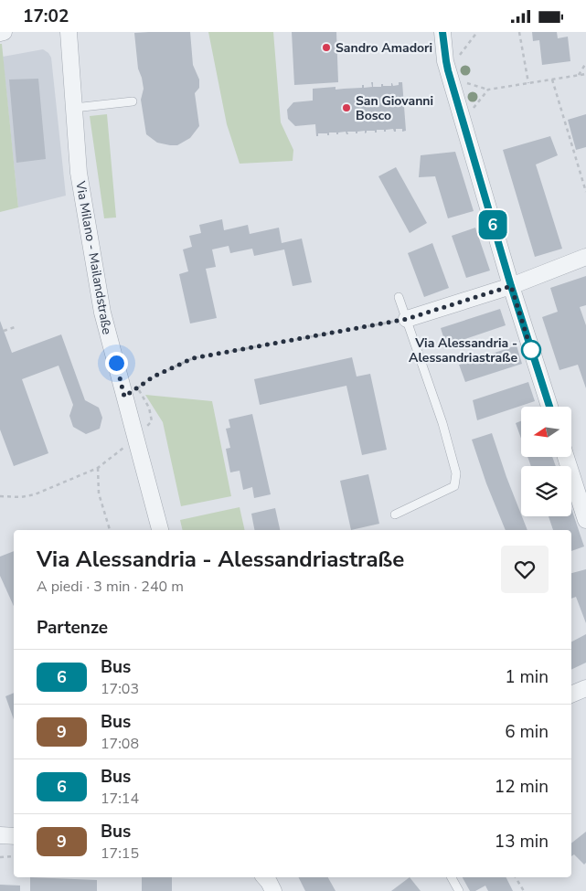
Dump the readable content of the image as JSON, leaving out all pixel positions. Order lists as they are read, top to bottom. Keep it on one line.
{"streets":{"street":["Via Milano - Mailandstraße"]},"places":["Sandro Amadori","San Giovanni Bosco","Via Alessandria - Alessandriastraße"],"lines":["bus line 6"],"north":"left","page":{"status":"17:02","on_map":"6","heading":[["Via Alessandria - Alessandriastraße","A piedi · 3 min · 240 m"],"Partenze"],"list":[{"mark":"6","name":"Bus","note":"17:03","value":"1 min"},{"mark":"9","name":"Bus","note":"17:08","value":"6 min"},{"mark":"6","name":"Bus","note":"17:14","value":"12 min"},{"mark":"9","name":"Bus","note":"17:15","value":"13 min"}]}}
